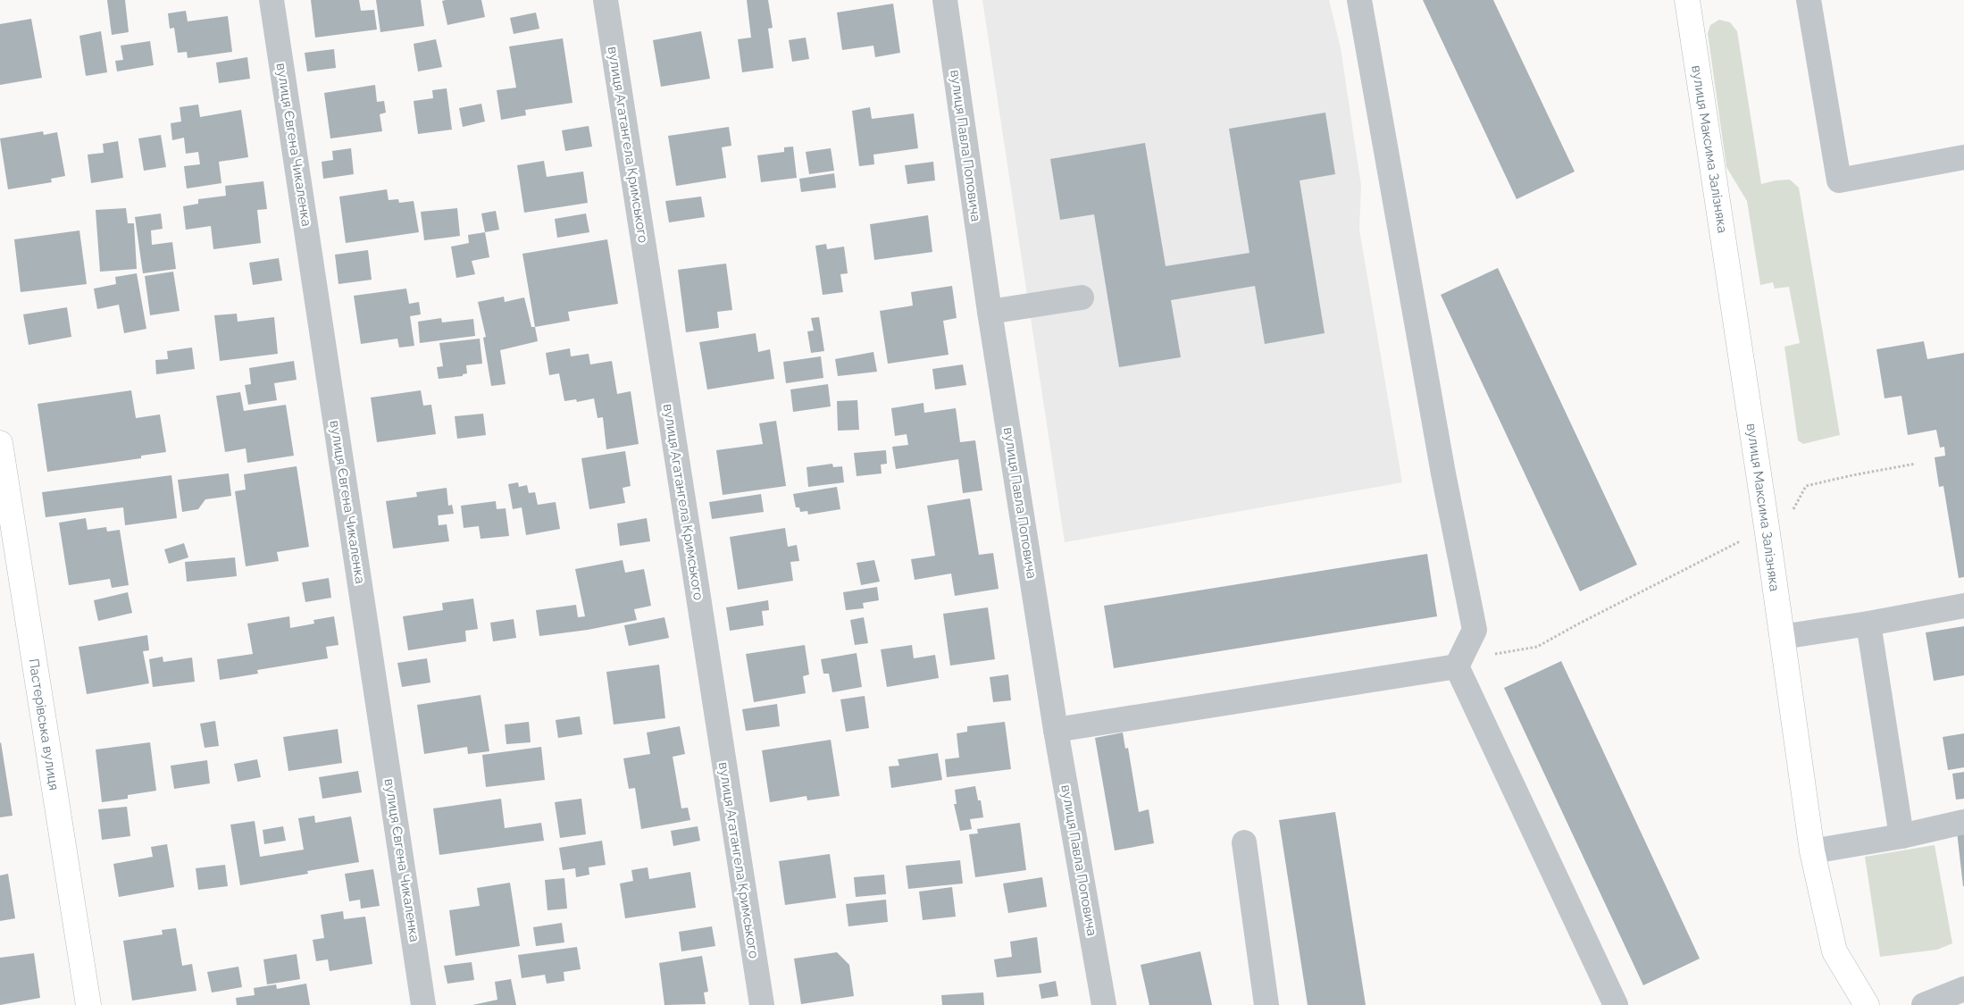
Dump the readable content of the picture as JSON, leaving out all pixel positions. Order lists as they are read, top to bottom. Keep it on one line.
{"streets":{"main road":["вулиця Максима Залізняка","Пастерівська вулиця"],"street":["вулиця Євгена Чикаленка","вулиця Агатангела Кримського","вулиця Павла Поповича"]}}
